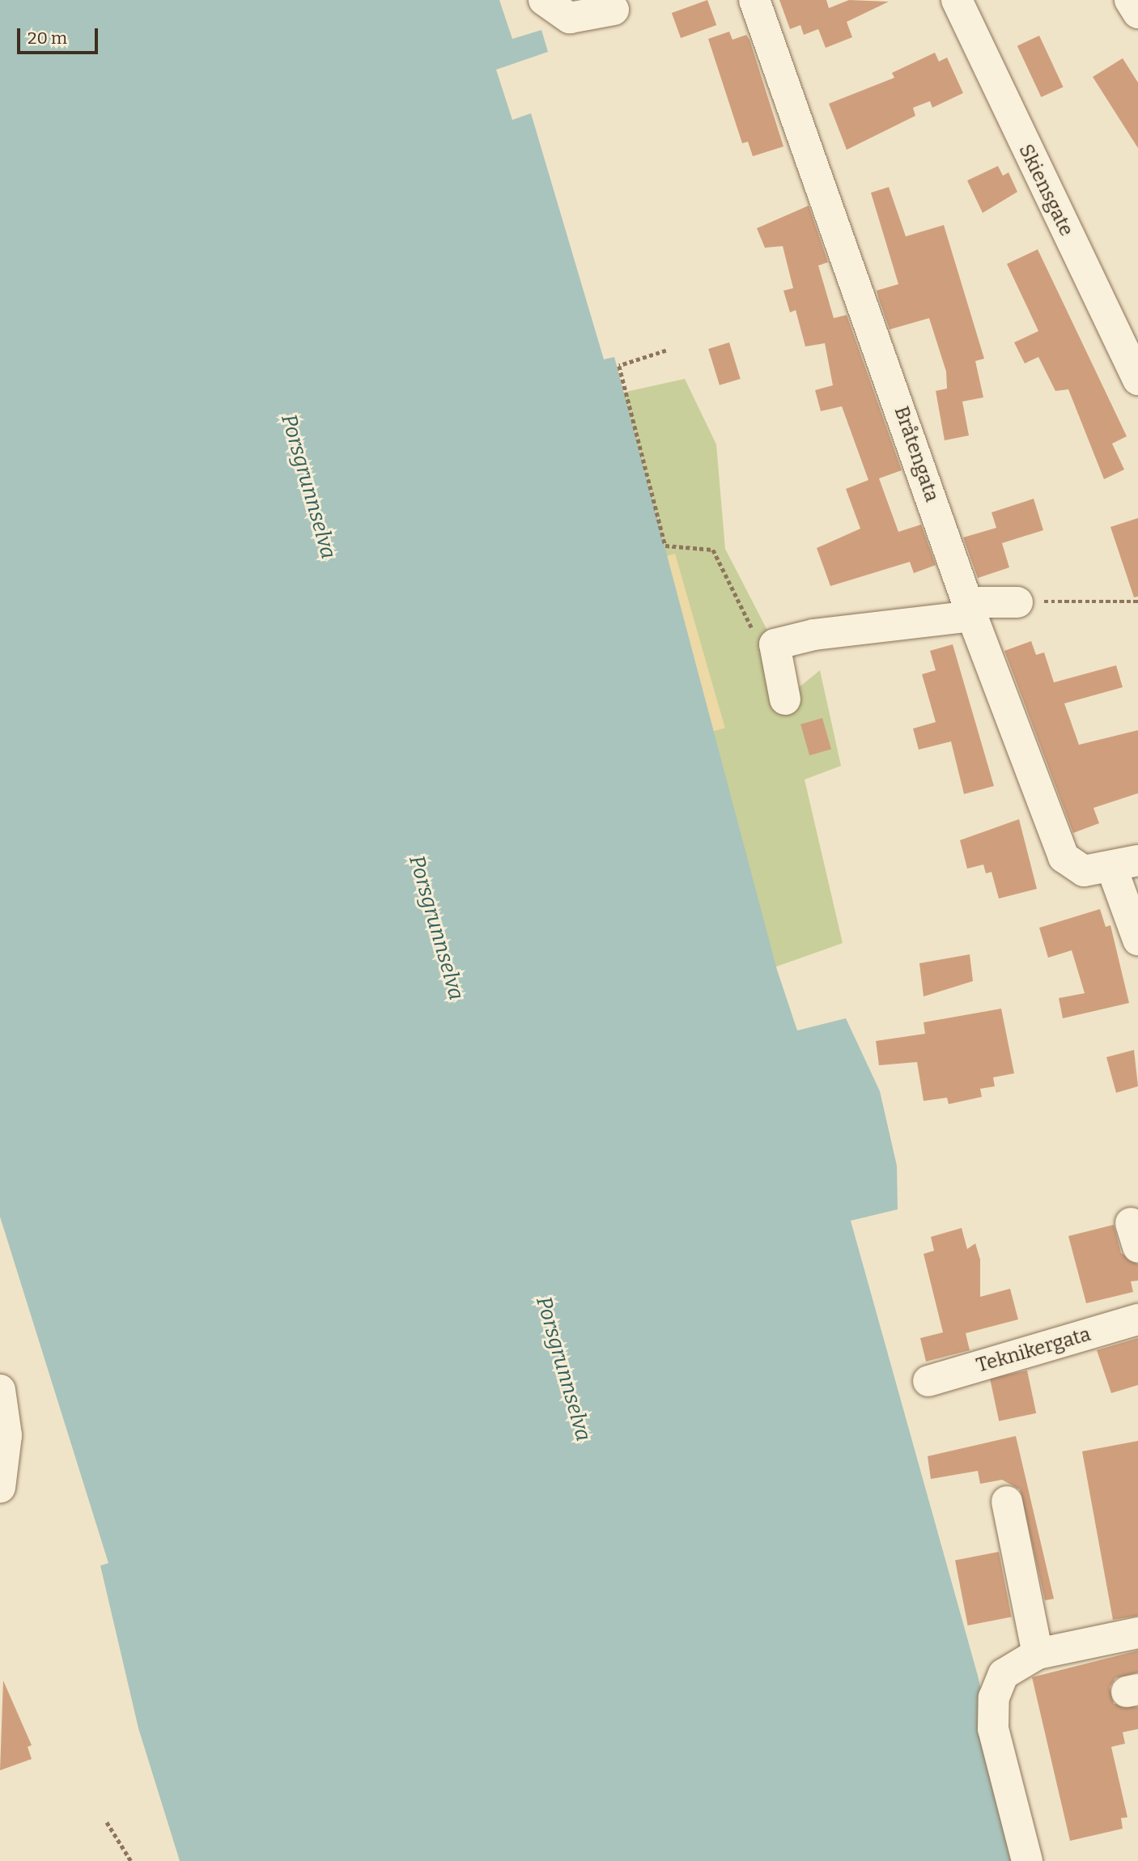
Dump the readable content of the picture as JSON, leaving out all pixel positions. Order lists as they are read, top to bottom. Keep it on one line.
{"streets":{"street":["Skiensgate","Bråtengata","Teknikergata"]},"water":["Porsgrunnselva"],"scale_bar":"20 m"}
